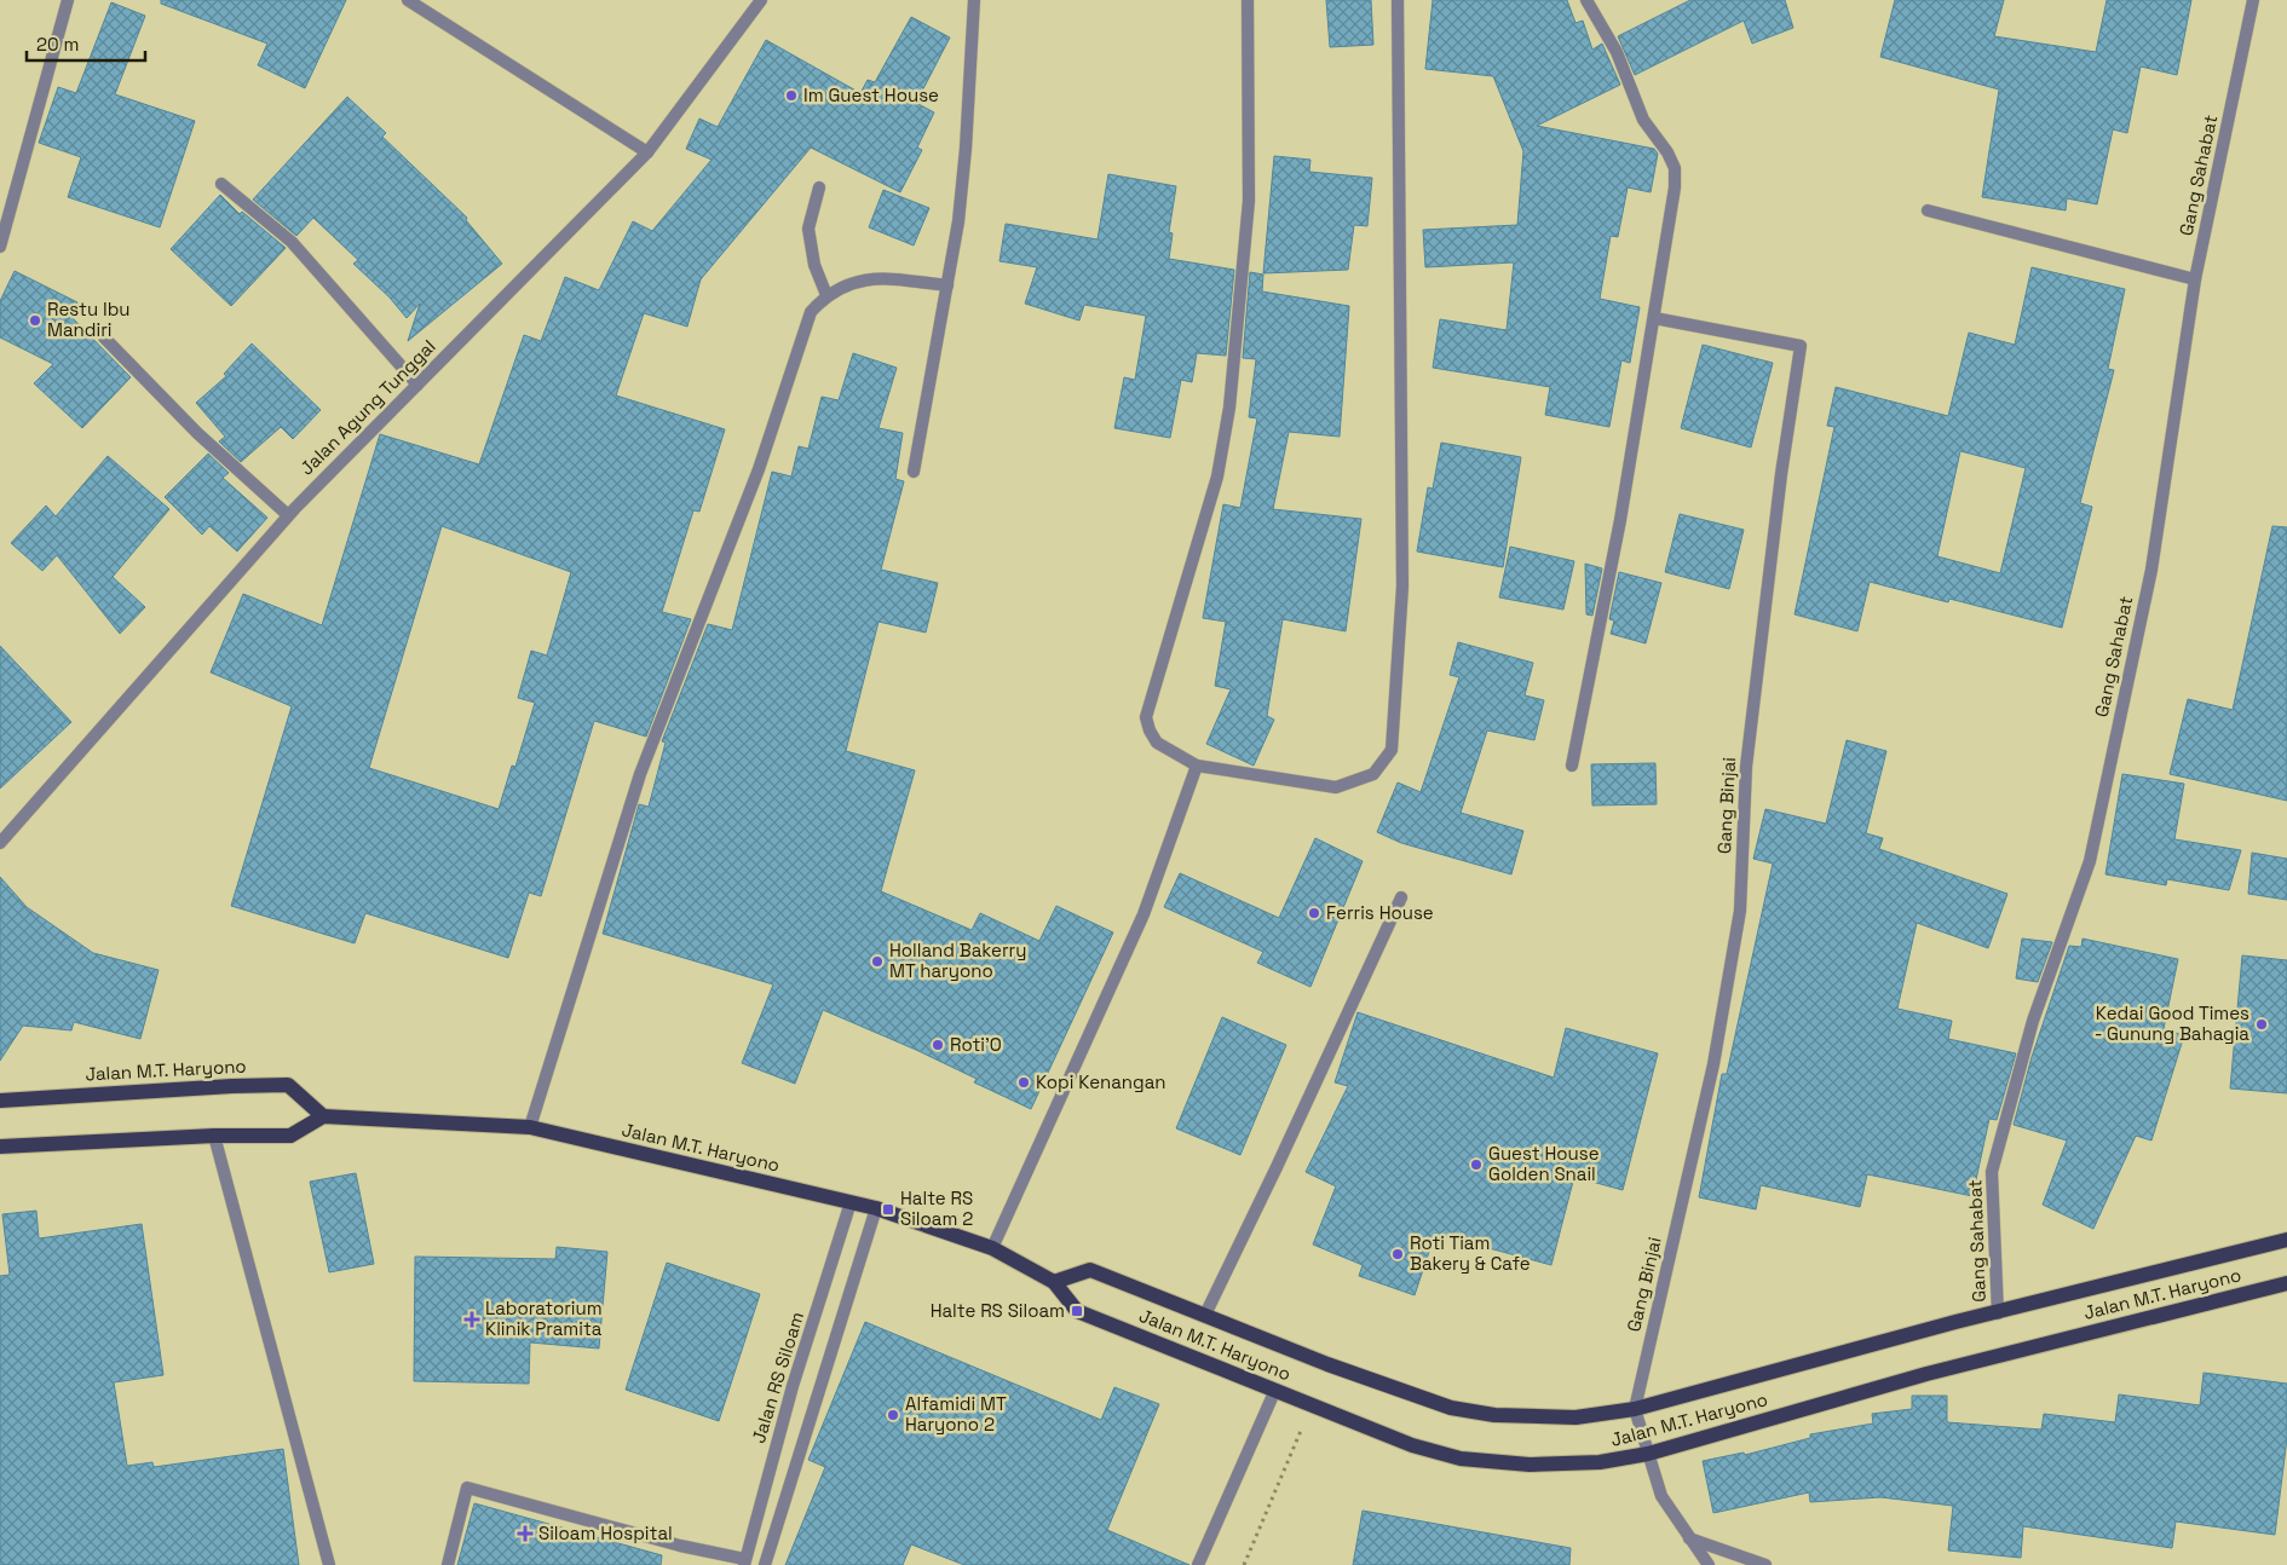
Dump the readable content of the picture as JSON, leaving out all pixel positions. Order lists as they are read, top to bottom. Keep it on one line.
{"streets":{"main road":["Jalan M.T. Haryono"],"street":["Gang Sahabat","Jalan Agung Tunggal","Gang Binjai","Jalan RS Siloam"]},"crossings":[["Gang Sahabat","Jalan M.T. Haryono"],["Gang Binjai","Jalan M.T. Haryono"],["Jalan M.T. Haryono","Jalan RS Siloam"]],"places":{"other":["Im Guest House","Restu Ibu Mandiri","Ferris House","Holland Bakerry MT haryono","Kedai Good Times - Gunung Bahagia","Roti'O","Kopi Kenangan","Guest House Golden Snail","Roti Tiam Bakery & Cafe","Alfamidi MT Haryono 2"],"transit":["Halte RS Siloam 2","Halte RS Siloam"],"health":["Laboratorium Klinik Pramita","Siloam Hospital"]},"scale_bar":"20 m"}
